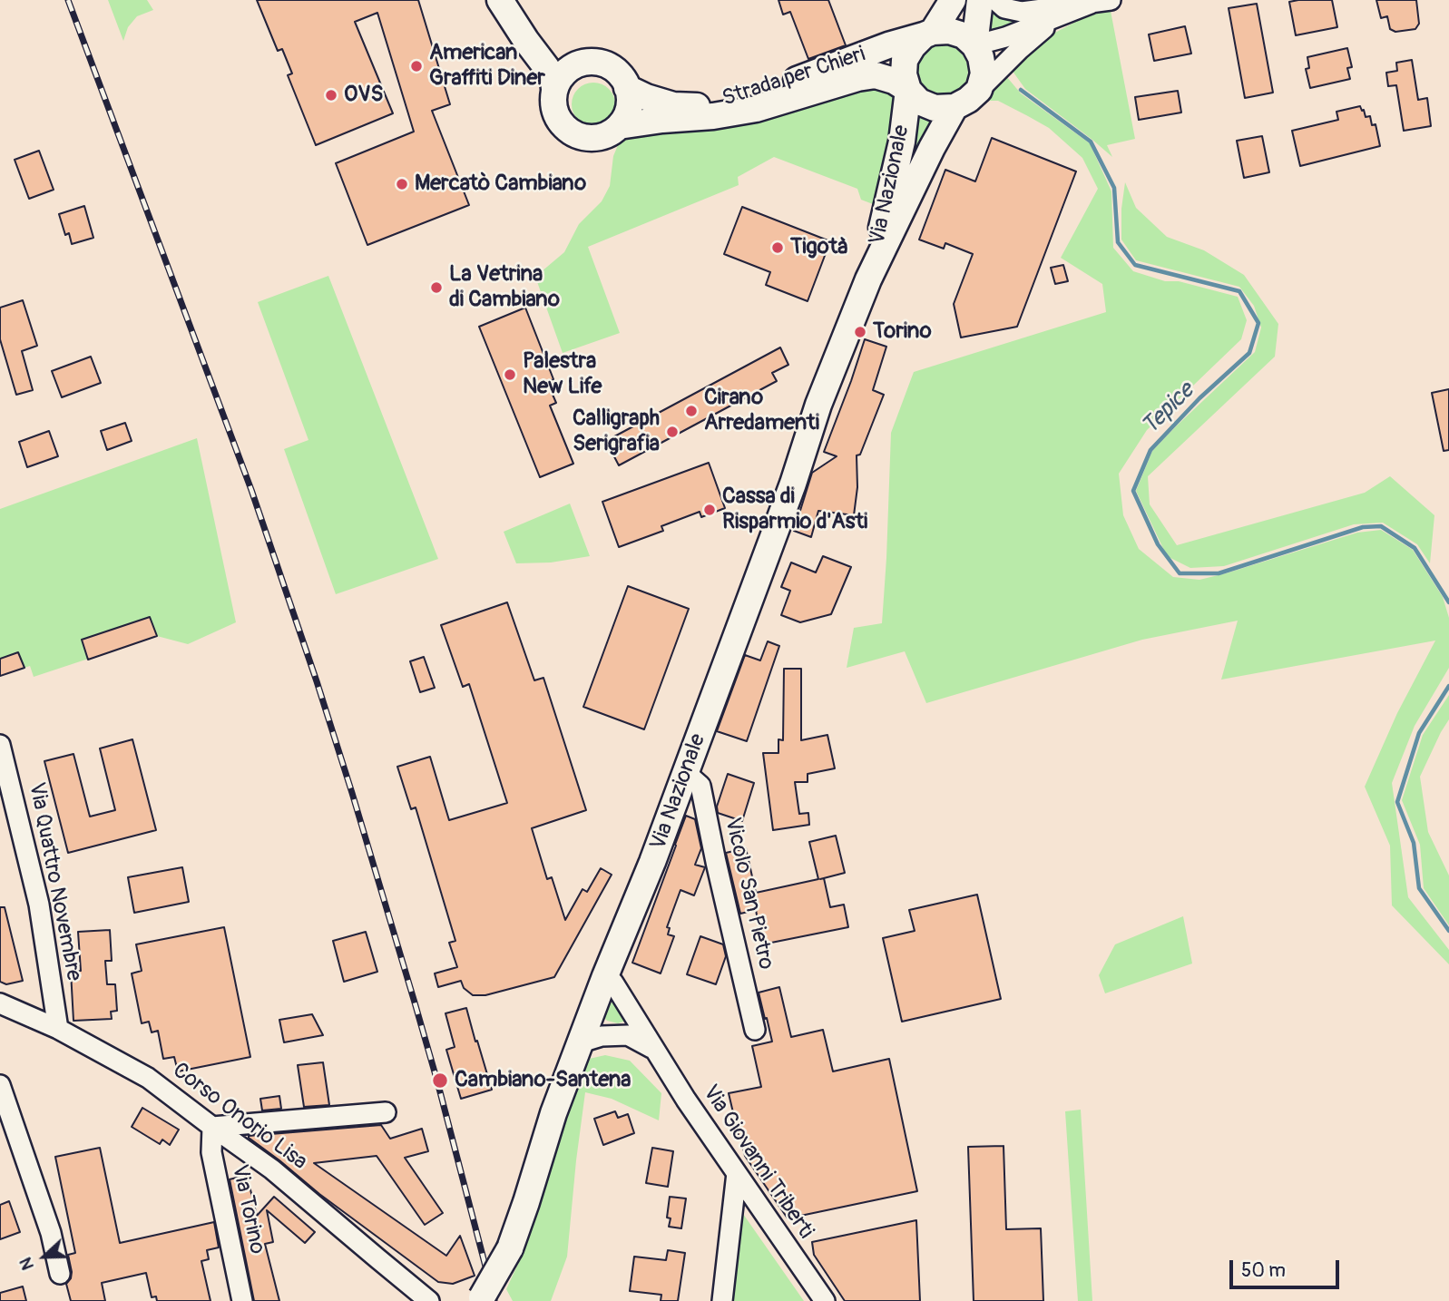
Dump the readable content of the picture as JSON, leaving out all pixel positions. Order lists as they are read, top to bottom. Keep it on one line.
{"streets":{"main road":["Strada per Chieri","Via Nazionale"],"street":["Via Quattro Novembre","Vicolo San Pietro","Corso Onorio Lisa","Via Giovanni Triberti","Via Torino"]},"crossings":[["Strada per Chieri","Via Nazionale"],["Via Nazionale","Vicolo San Pietro"],["Via Nazionale","Via Giovanni Triberti"],["Via Quattro Novembre","Corso Onorio Lisa"],["Corso Onorio Lisa","Via Torino"]],"water":["Tepice"],"places":["American Graffiti Diner","OVS","Mercatò Cambiano","Tigotà","La Vetrina di Cambiano","Torino","Palestra New Life","Cirano Arredamenti","Calligraph Serigrafia","Cassa di Risparmio d'Asti","Cambiano-Santena"],"scale_bar":"50 m","north":"left"}
